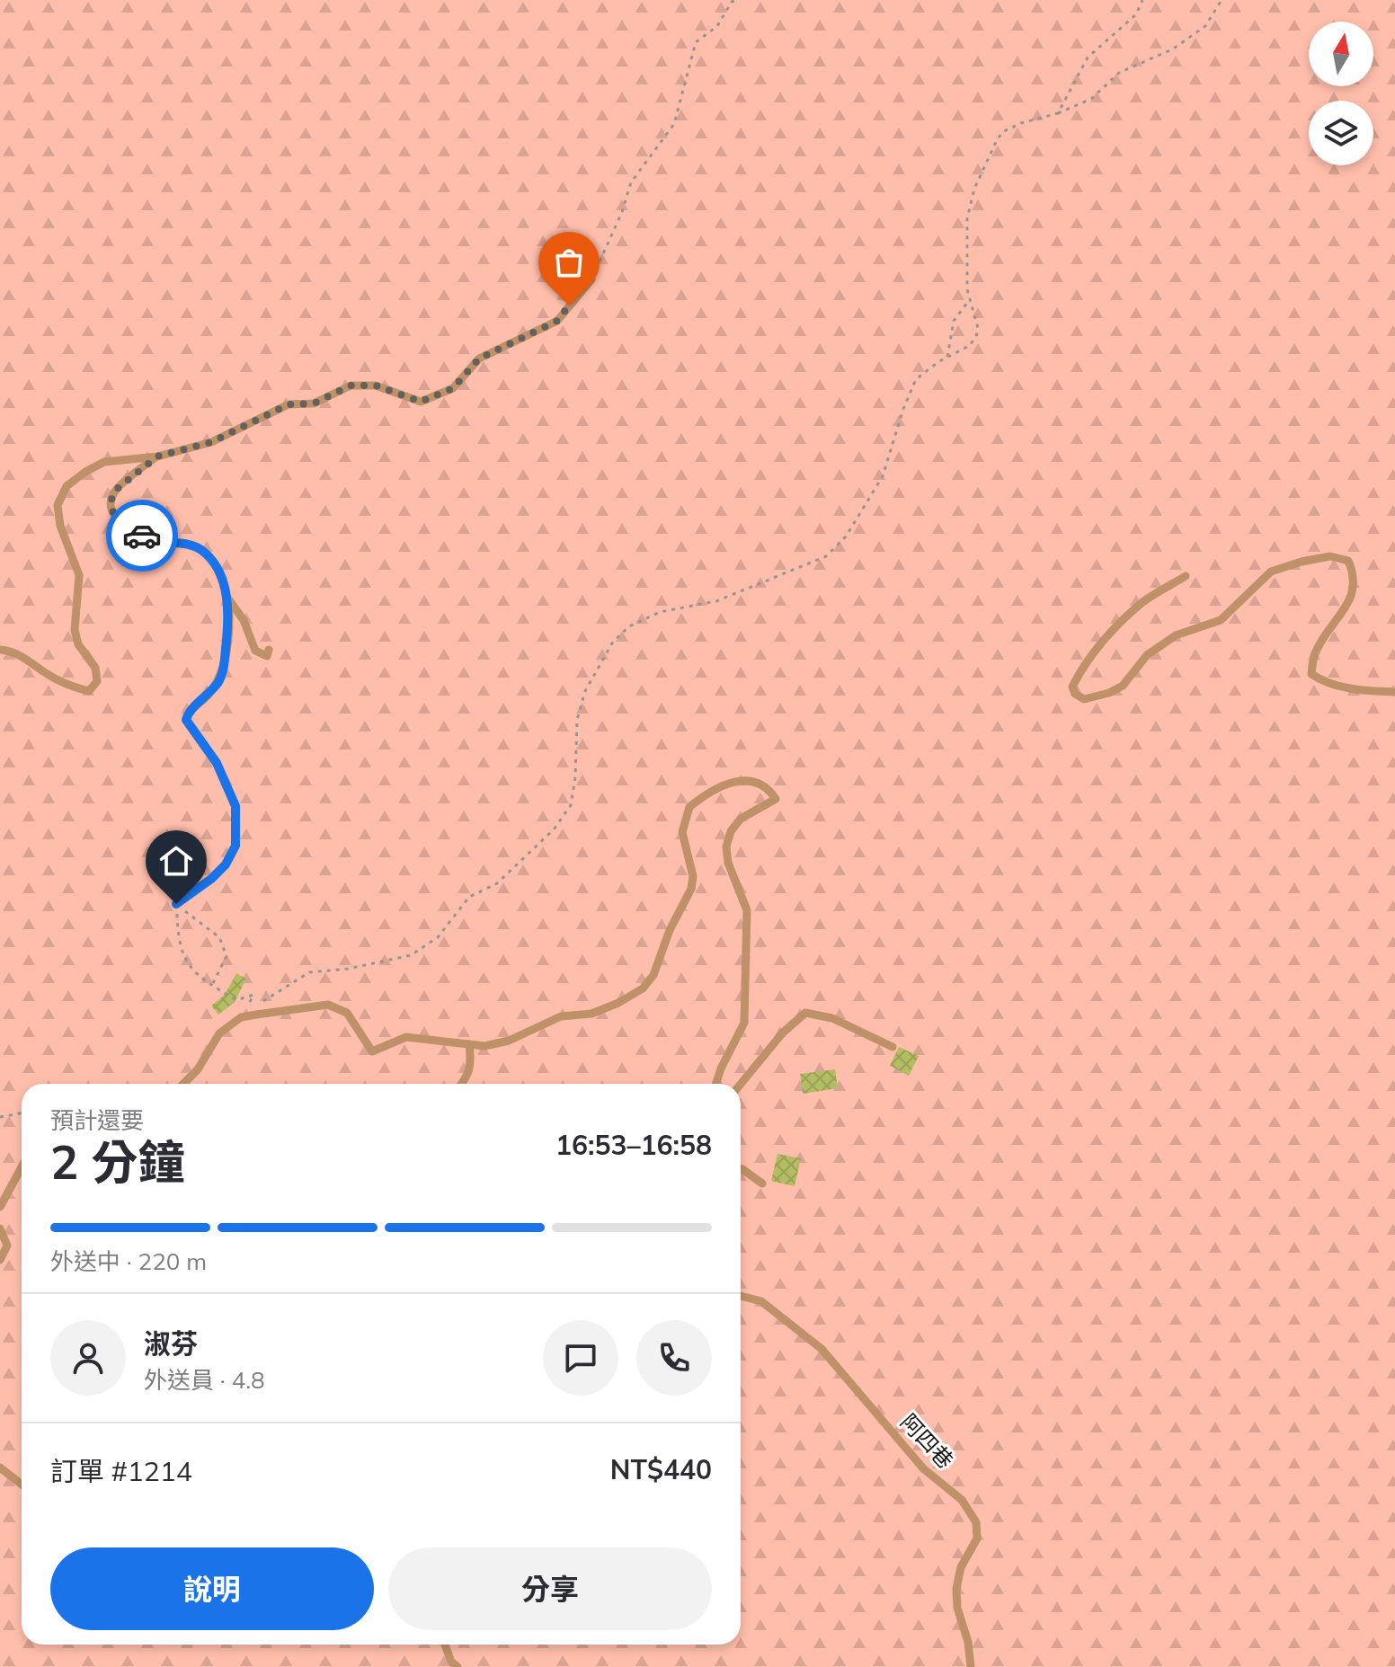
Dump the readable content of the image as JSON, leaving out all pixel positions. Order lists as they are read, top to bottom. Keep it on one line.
{"streets":{"lane":["阿四巷"]},"north":"top","page":{"heading":["2 分鐘","預計還要","16:53–16:58"],"panel":["淑芬","外送員 · 4.8","訂單 #1214","NT$440"],"bar":"外送中 · 220 m","buttons":["說明","分享"]}}
